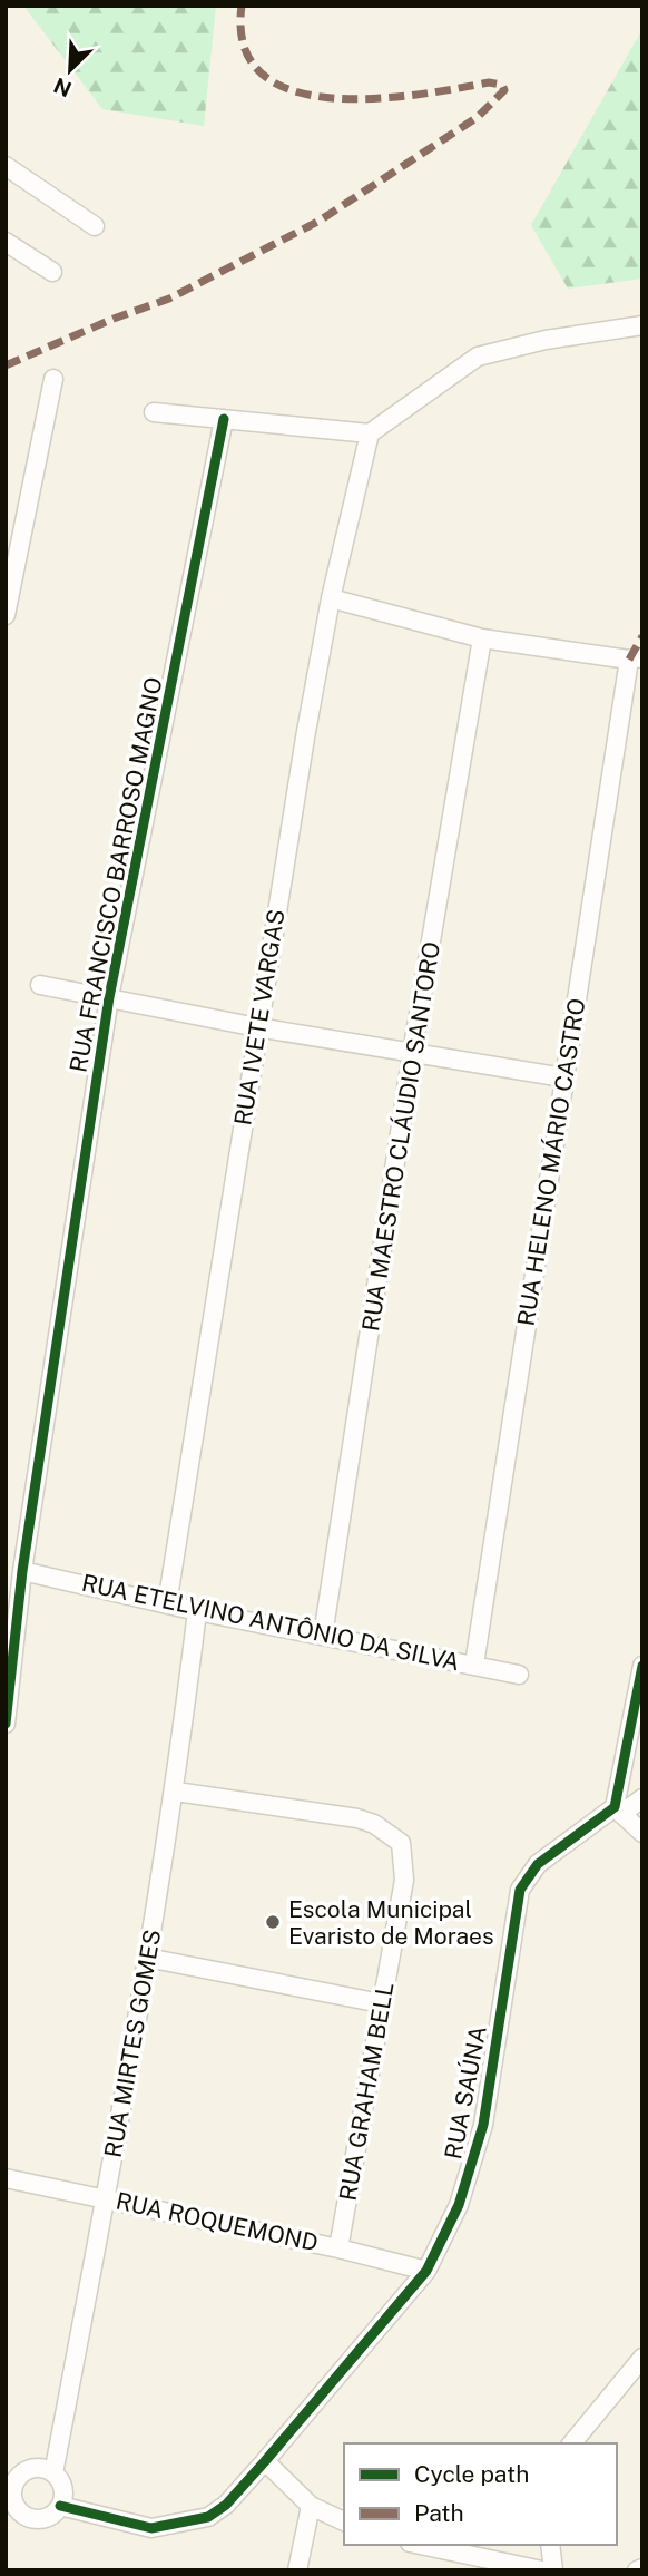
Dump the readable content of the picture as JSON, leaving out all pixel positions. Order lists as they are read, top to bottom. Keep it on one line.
{"streets":{"street":["RUA FRANCISCO BARROSO MAGNO","RUA IVETE VARGAS","RUA MAESTRO CLÁUDIO SANTORO","RUA HELENO MÁRIO CASTRO","RUA ETELVINO ANTÔNIO DA SILVA","RUA MIRTES GOMES","RUA GRAHAM BELL","RUA SAÚNA","RUA ROQUEMOND"]},"crossings":[["RUA FRANCISCO BARROSO MAGNO","RUA ETELVINO ANTÔNIO DA SILVA"],["RUA IVETE VARGAS","RUA ETELVINO ANTÔNIO DA SILVA"],["RUA MAESTRO CLÁUDIO SANTORO","RUA ETELVINO ANTÔNIO DA SILVA"],["RUA HELENO MÁRIO CASTRO","RUA ETELVINO ANTÔNIO DA SILVA"],["RUA ETELVINO ANTÔNIO DA SILVA","RUA MIRTES GOMES"],["RUA MIRTES GOMES","RUA GRAHAM BELL"],["RUA MIRTES GOMES","RUA SAÚNA"],["RUA MIRTES GOMES","RUA ROQUEMOND"],["RUA GRAHAM BELL","RUA ROQUEMOND"],["RUA SAÚNA","RUA ROQUEMOND"]],"places":["Escola Municipal Evaristo de Moraes"],"legend":["Cycle path","Path"],"north":"bottom left"}
